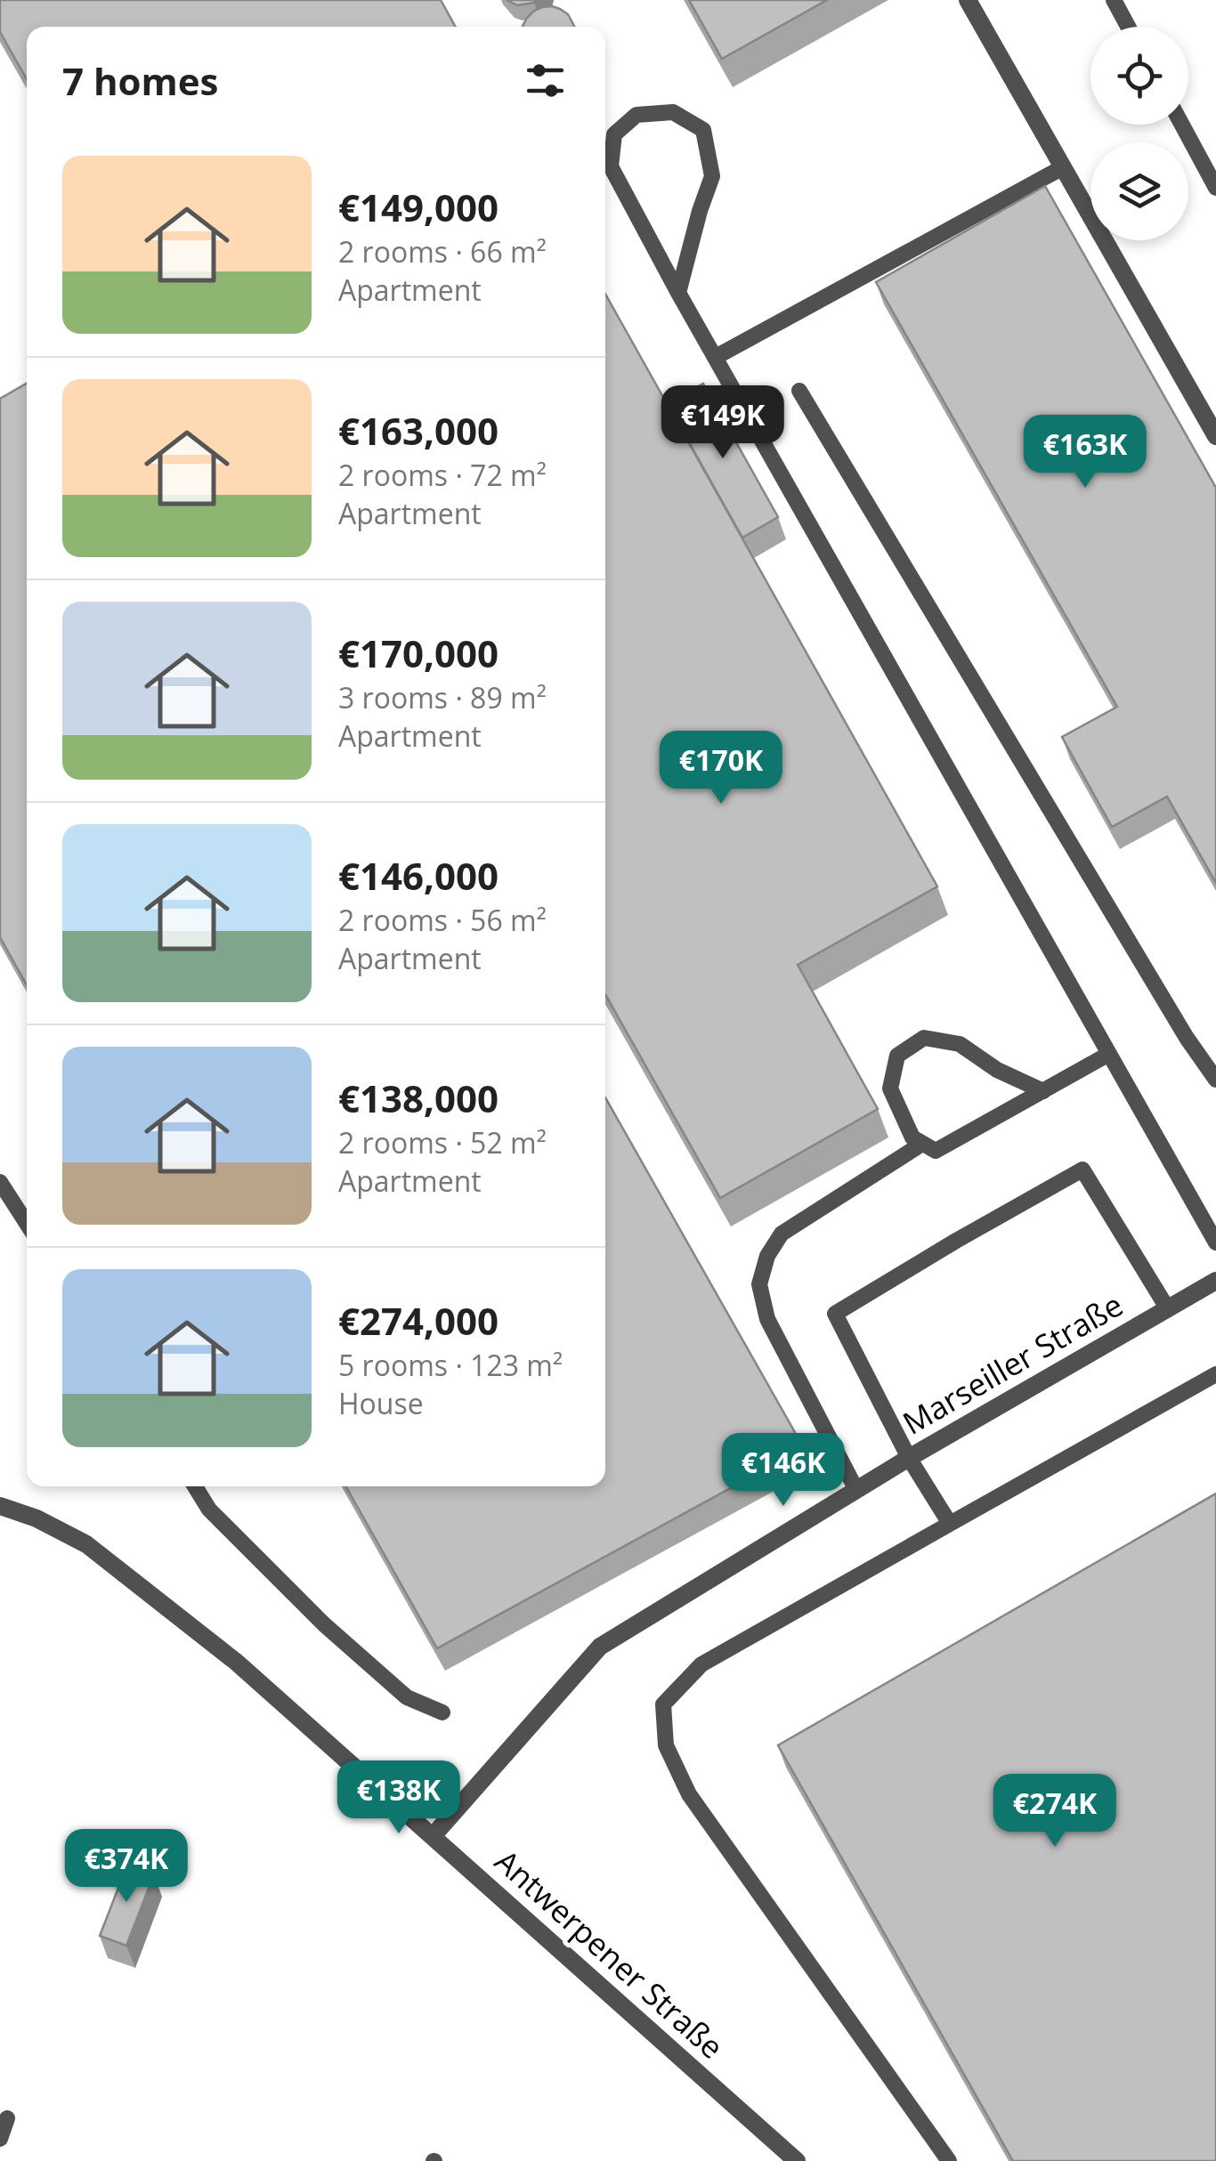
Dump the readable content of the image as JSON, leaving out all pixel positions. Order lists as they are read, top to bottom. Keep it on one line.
{"streets":{"street":["Marseiller Straße","Antwerpener Straße"]},"crossings":[["Marseiller Straße","Antwerpener Straße"]],"page":{"heading":"7 homes","list":[{"name":"€149,000","note":"2 rooms · 66 m² · Apartment"},{"name":"€163,000","note":"2 rooms · 72 m² · Apartment"},{"name":"€170,000","note":"3 rooms · 89 m² · Apartment"},{"name":"€146,000","note":"2 rooms · 56 m² · Apartment"},{"name":"€138,000","note":"2 rooms · 52 m² · Apartment"},{"name":"€274,000","note":"5 rooms · 123 m² · House"}],"price":["€149K","€163K","€170K","€146K","€138K","€274K","€374K"]}}
